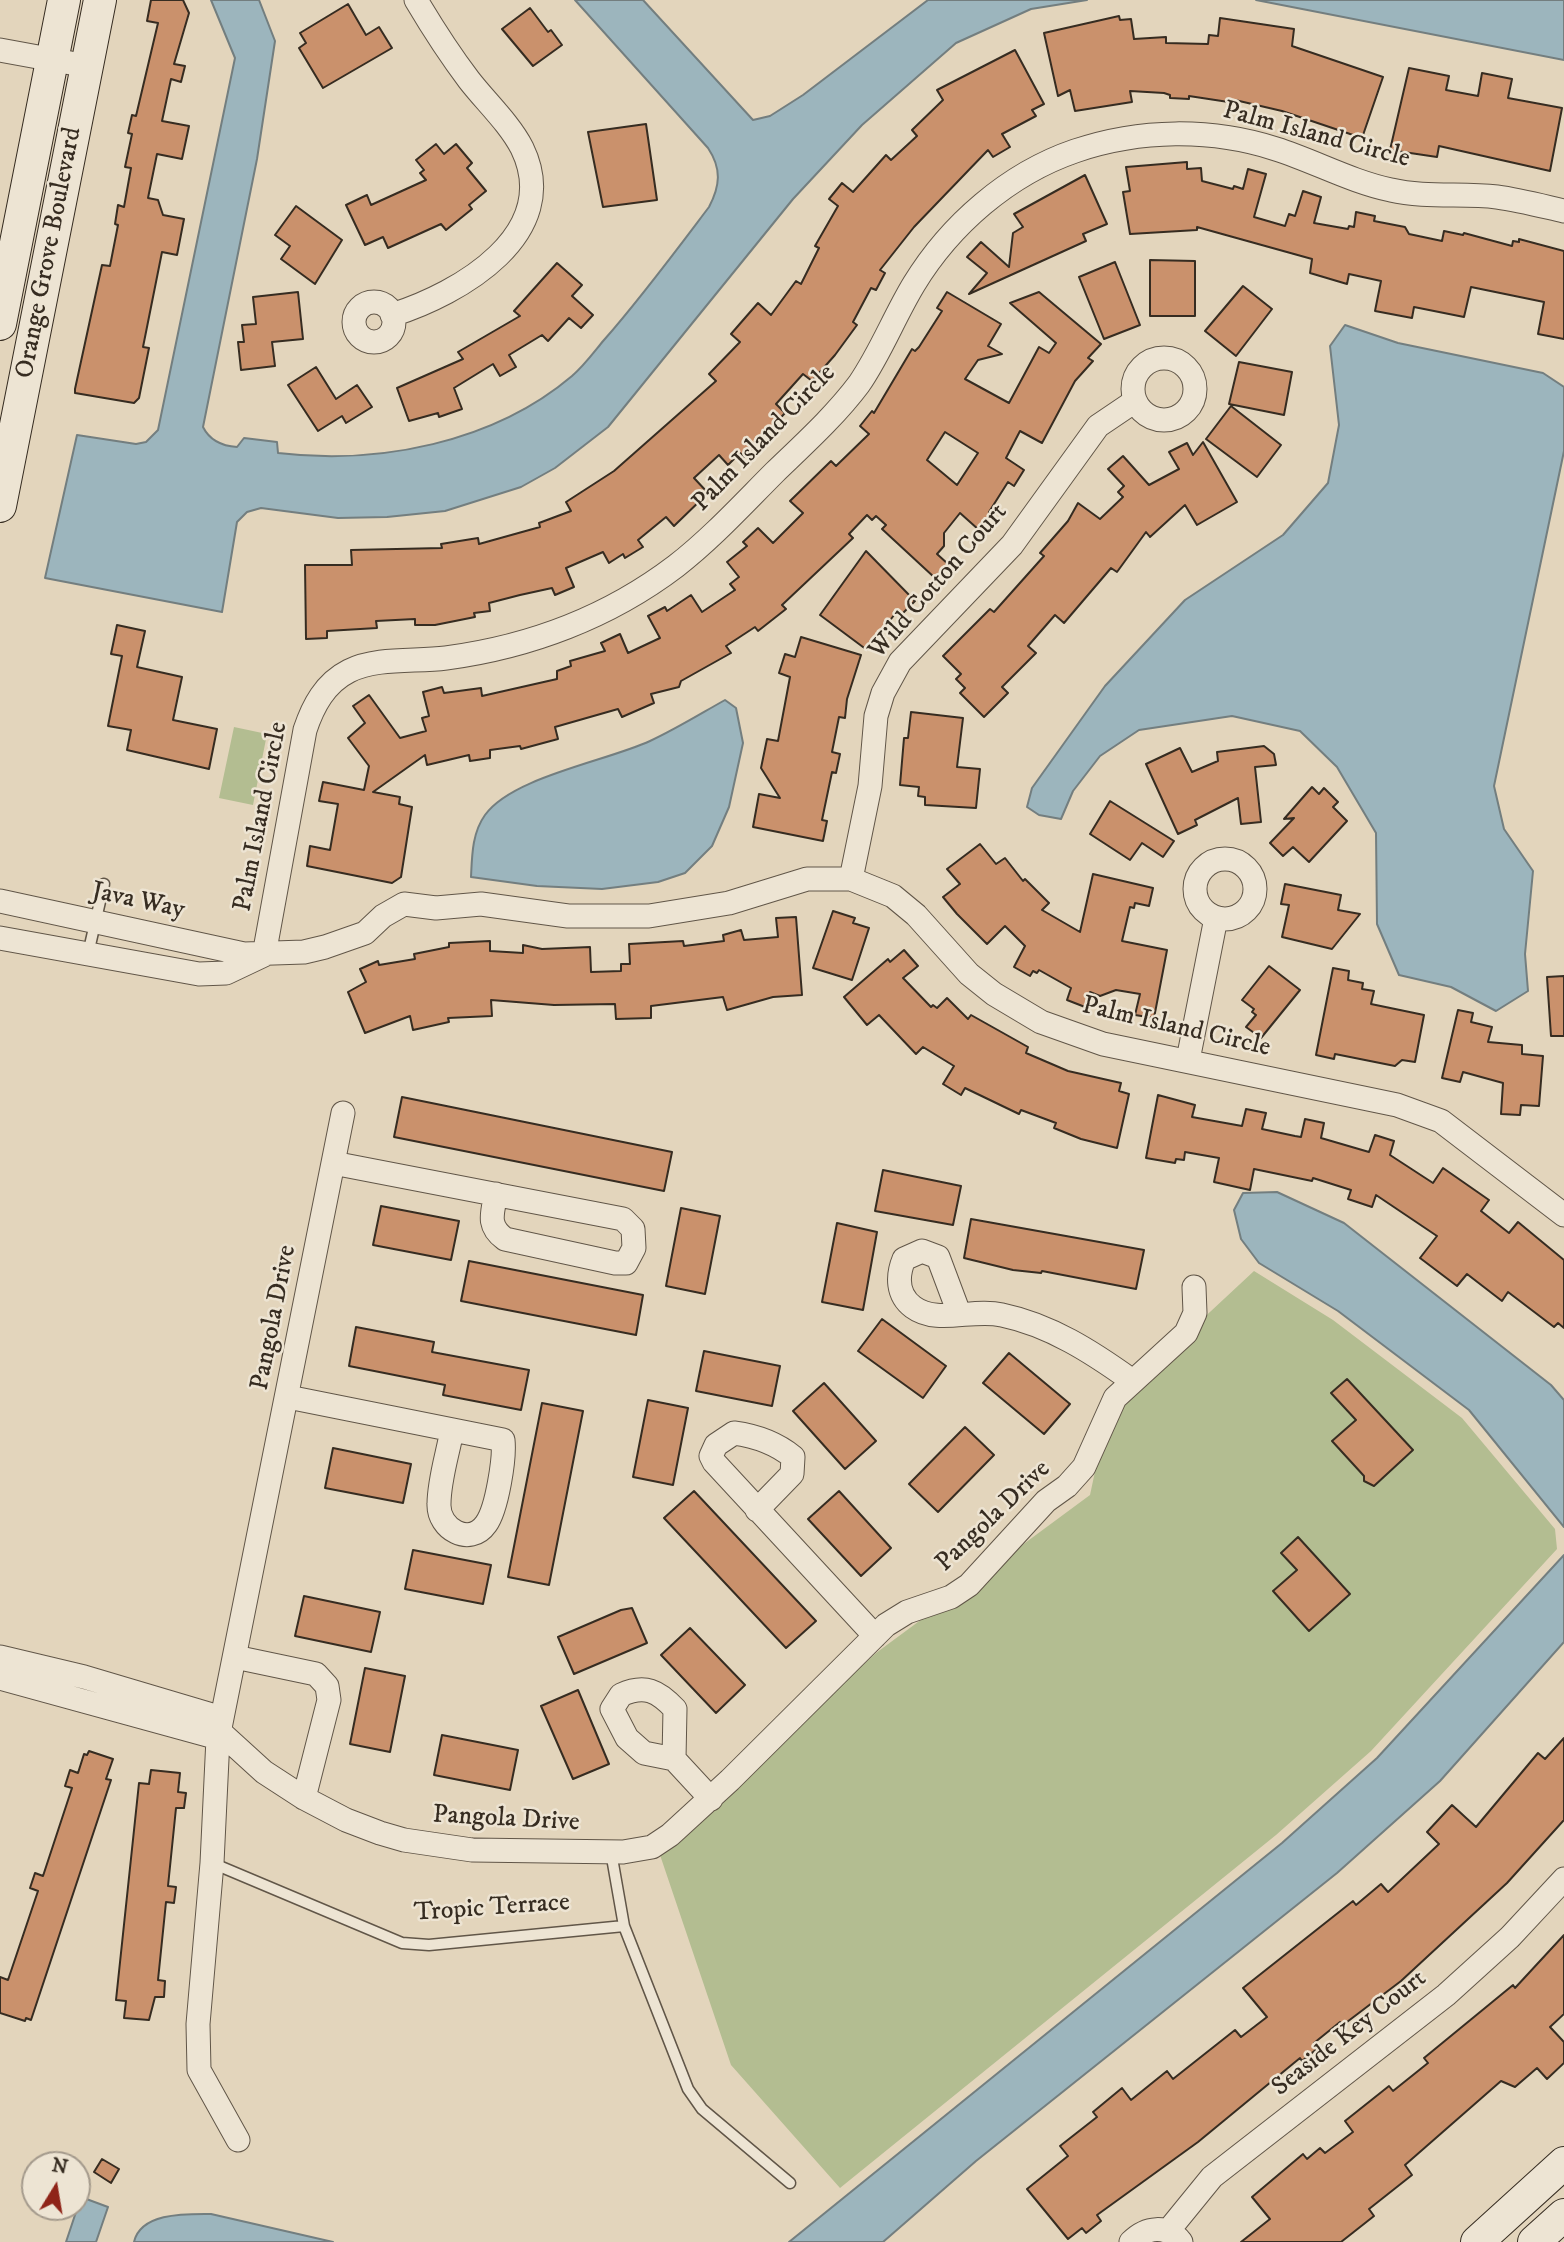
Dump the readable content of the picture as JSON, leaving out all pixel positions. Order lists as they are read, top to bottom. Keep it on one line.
{"streets":{"street":["Palm Island Circle","Orange Grove Boulevard","Wild Cotton Court","Java Way","Pangola Drive","Seaside Key Court"],"lane":["Tropic Terrace"]},"crossings":[["Palm Island Circle","Wild Cotton Court"],["Palm Island Circle","Java Way"]],"north":"top"}
